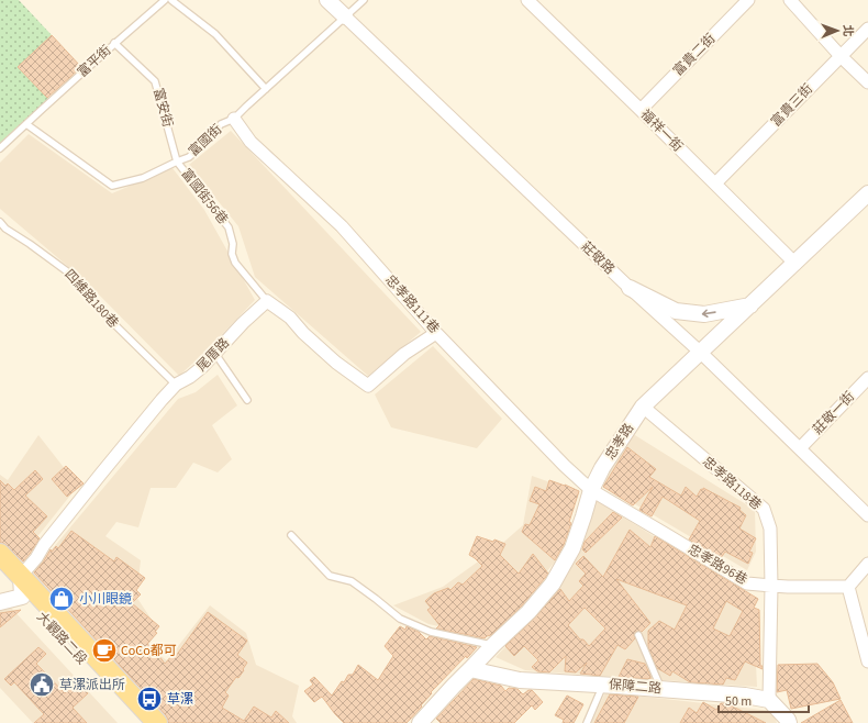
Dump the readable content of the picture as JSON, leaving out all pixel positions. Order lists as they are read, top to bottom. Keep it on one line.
{"streets":{"main road":["大觀路二段"],"street":["富貴二街","富貴三街","福祥一街","莊敬路","忠孝路111巷","尾厝路","莊敬一街","忠孝路","忠孝路118巷","忠孝路96巷","保障二路"],"lane":["富平街","富安街","富國街","富國街56巷","四維路180巷"]},"crossings":[["富貴二街","福祥一街"],["富平街","富安街"],["富平街","富國街"],["富貴三街","福祥一街"],["富安街","富國街"],["富安街","富國街56巷"],["福祥一街","忠孝路"],["富國街","富國街56巷"],["富國街","莊敬路"],["富國街","忠孝路111巷"],["富國街56巷","尾厝路"],["莊敬路","莊敬一街"],["莊敬路","忠孝路"],["四維路180巷","尾厝路"],["忠孝路111巷","忠孝路"],["忠孝路111巷","忠孝路96巷"],["尾厝路","大觀路二段"],["忠孝路","忠孝路118巷"],["忠孝路","忠孝路96巷"],["忠孝路","保障二路"],["忠孝路118巷","忠孝路96巷"]],"places":{"shop":["小川眼鏡"],"cafe":["CoCo都可"],"public building":["草漯派出所"],"bus stop":["草漯"]},"scale_bar":"50 m","north":"right"}
